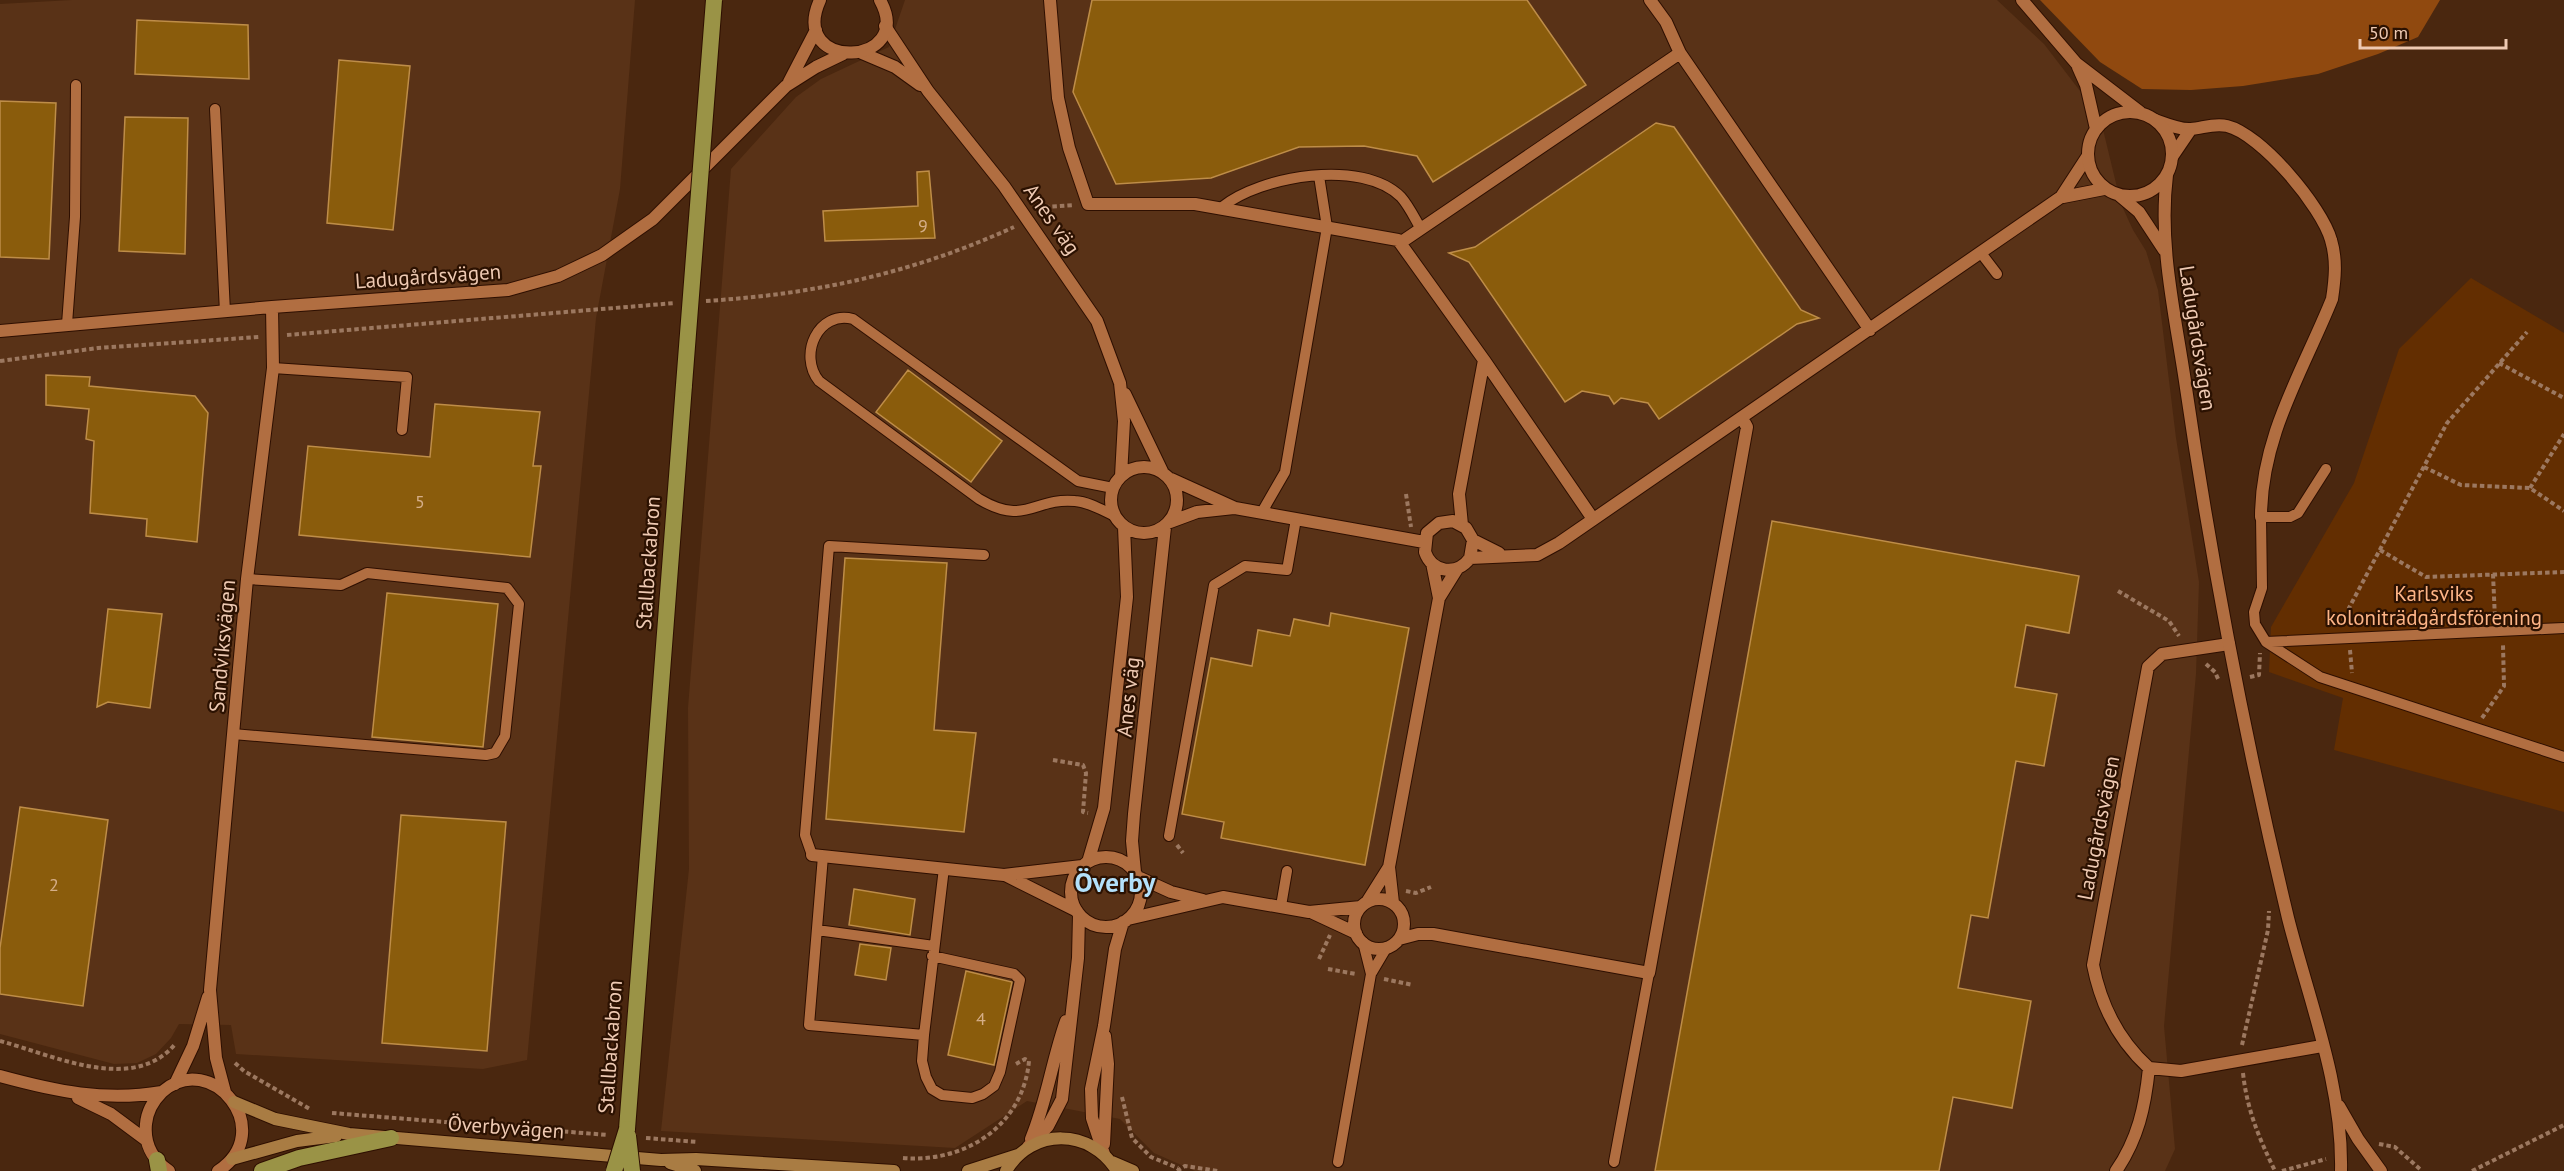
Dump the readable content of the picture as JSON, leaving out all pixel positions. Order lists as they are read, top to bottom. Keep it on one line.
{"streets":{"highway":["Stallbackabron"],"main road":["Överbyvägen"],"street":["Anes väg","Ladugårdsvägen","Sandviksvägen"]},"crossings":[["Ladugårdsvägen","Sandviksvägen"]],"districts":["Överby"],"parks":["Karlsviks koloniträdgårdsförening"],"house_numbers":["9","5","2","4"],"scale_bar":"50 m"}
